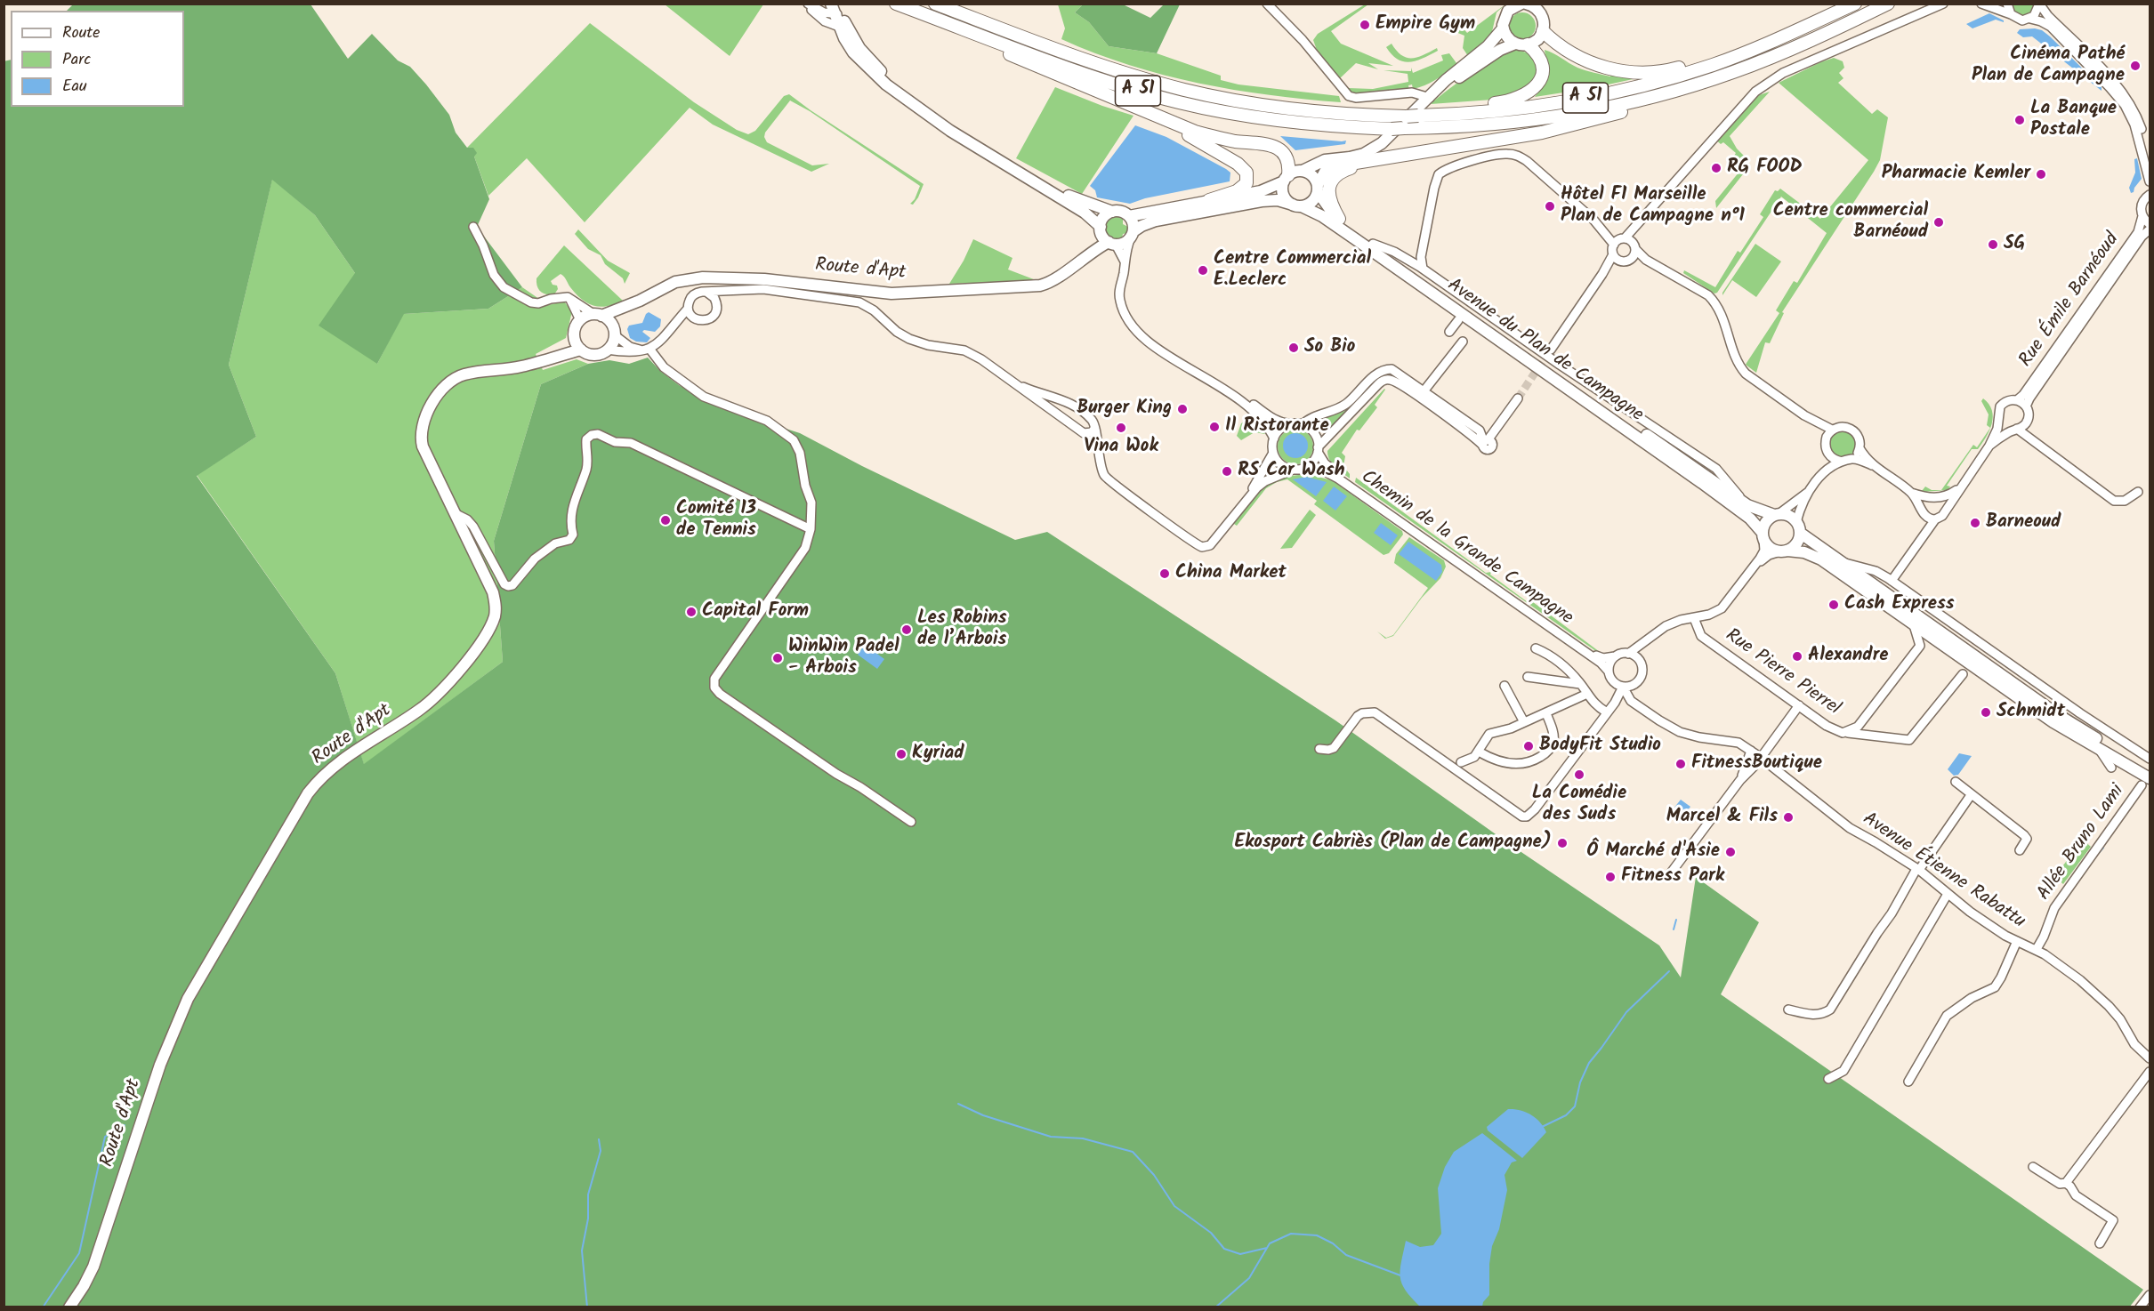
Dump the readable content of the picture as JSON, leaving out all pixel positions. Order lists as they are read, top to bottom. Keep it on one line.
{"streets":{"highway":["A 51"],"main road":["Route d'Apt","Avenue du Plan de Campagne"],"street":["Rue Émile Barnéoud","Chemin de la Grande Campagne","Rue Pierre Pierrel","Allée Bruno Lami","Avenue Étienne Rabattu"]},"crossings":[["Route d'Apt","Avenue du Plan de Campagne"],["Allée Bruno Lami","Avenue Étienne Rabattu"]],"places":["Empire Gym","Cinéma Pathé Plan de Campagne","La Banque Postale","RG FOOD","Pharmacie Kemler","Hôtel F1 Marseille Plan de Campagne n°1","Centre commercial Barnéoud","SG","Centre Commercial E.Leclerc","So Bio","Burger King","Il Ristorante","Vina Wok","RS Car Wash","Comité 13 de Tennis","Barneoud","China Market","Cash Express","Capital Form","Les Robins de l’Arbois","Alexandre","WinWin Padel - Arbois","Schmidt","BodyFit Studio","Kyriad","FitnessBoutique","La Comédie des Suds","Marcel & Fils","Ekosport Cabriès (Plan de Campagne)","Ô Marché d'Asie","Fitness Park"],"legend":["Route","Parc","Eau"]}
